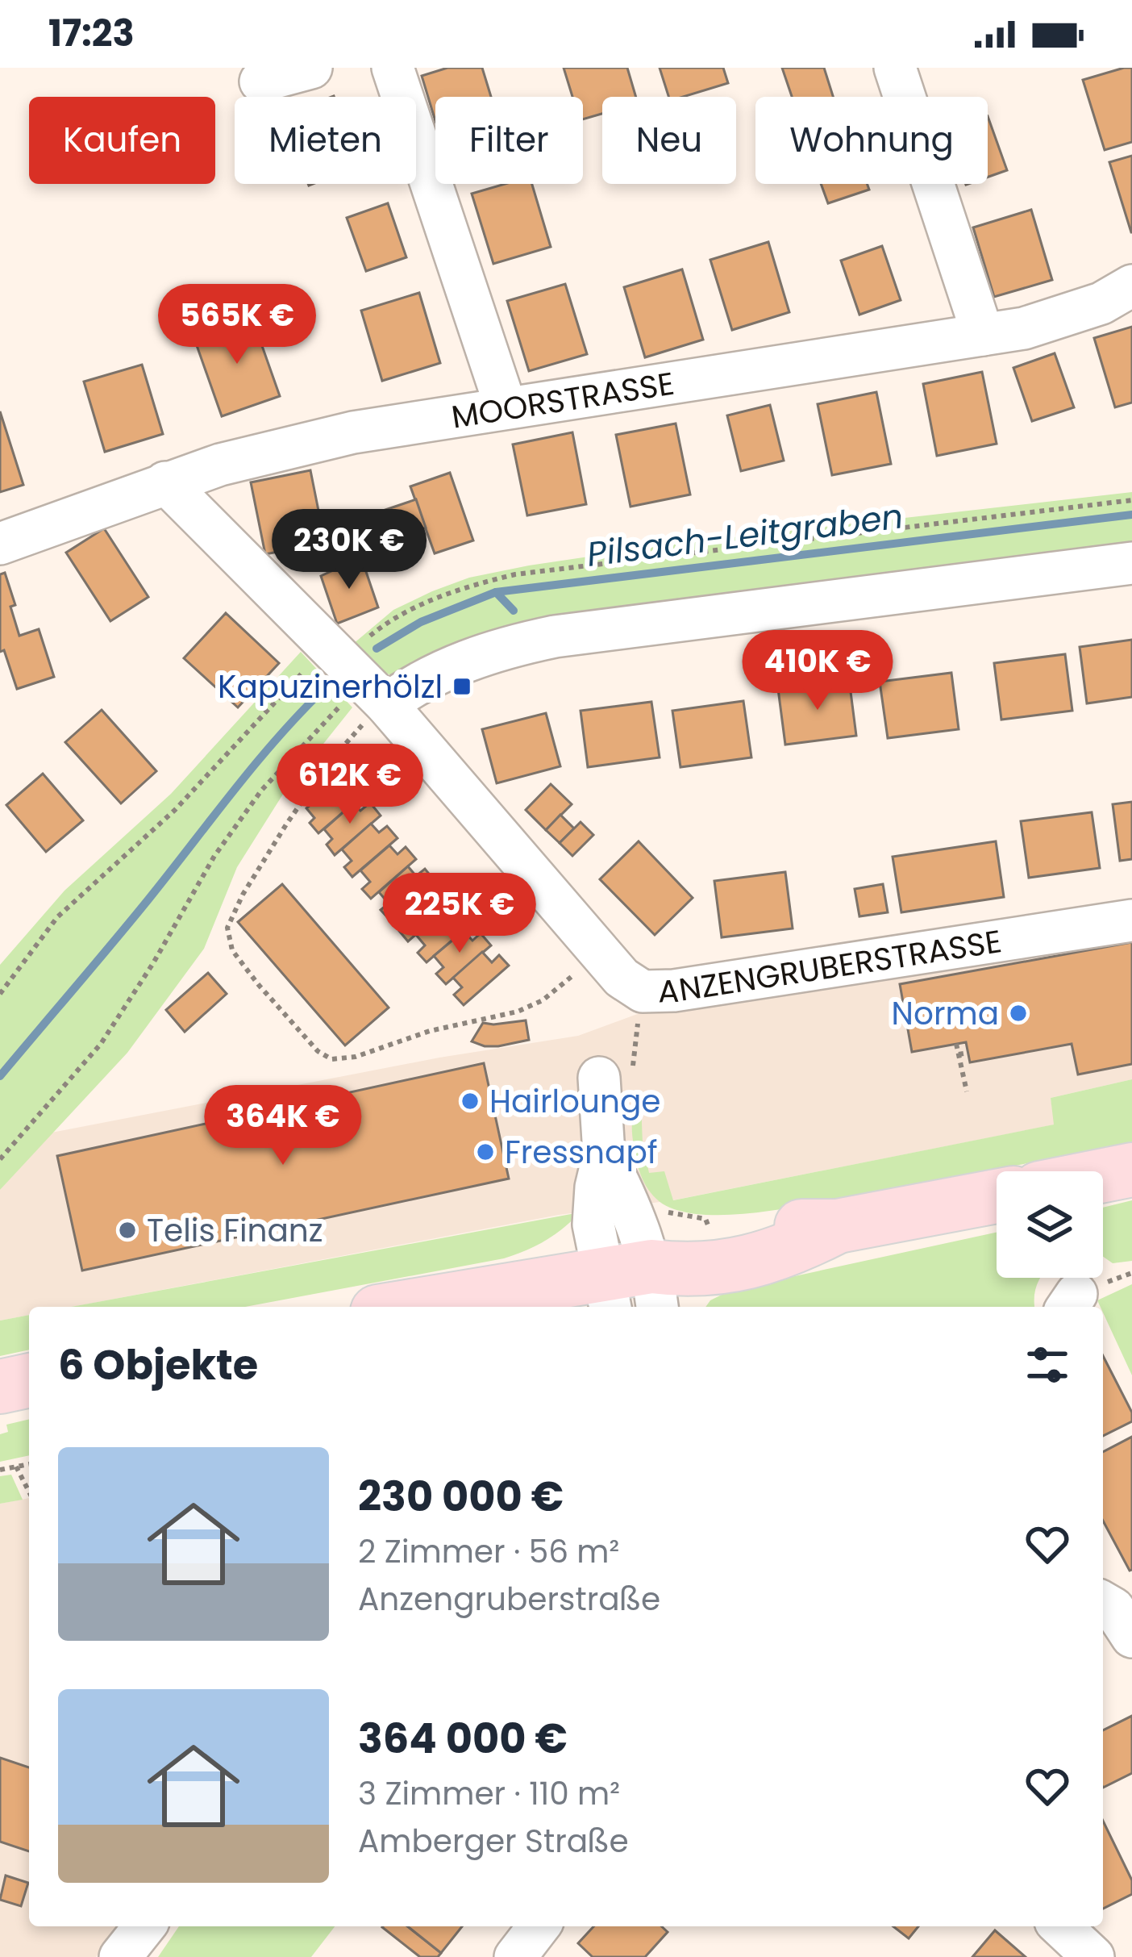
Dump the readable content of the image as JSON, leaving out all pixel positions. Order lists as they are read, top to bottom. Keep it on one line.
{"streets":{"street":["MOORSTRASSE","ANZENGRUBERSTRASSE"]},"crossings":[["MOORSTRASSE","ANZENGRUBERSTRASSE"]],"water":["Pilsach-Leitgraben"],"places":{"transit":["Kapuzinerhölzl"],"other":["Norma","Hairlounge","Fressnapf","Telis Finanz"]},"page":{"status":"17:23","chip":["Kaufen","Mieten","Filter","Neu","Wohnung"],"price":["565K €","230K €","410K €","612K €","225K €","364K €"],"heading":"6 Objekte","list":[{"name":"230 000 €","note":"2 Zimmer · 56 m² · Anzengruberstraße"},{"name":"364 000 €","note":"3 Zimmer · 110 m² · Amberger Straße"}]}}
